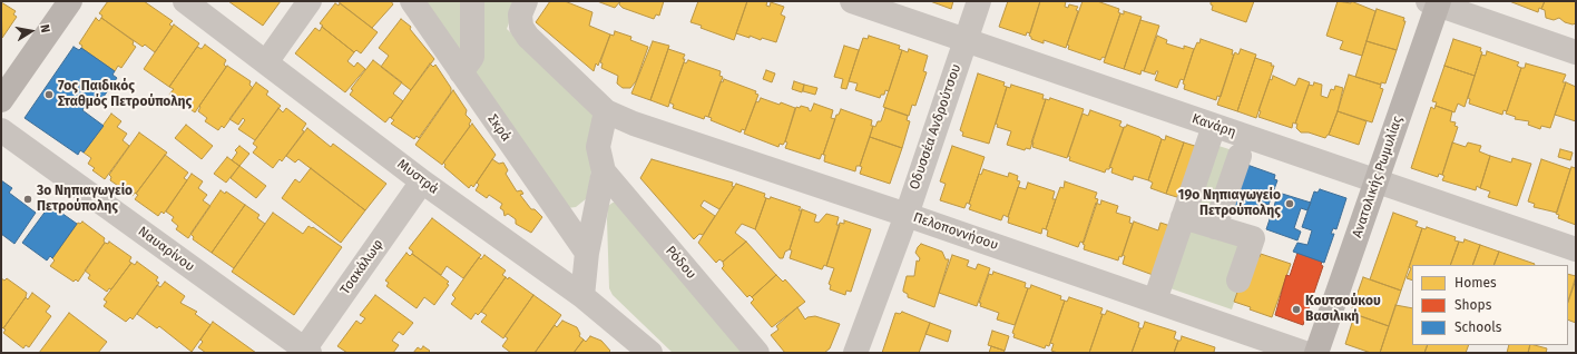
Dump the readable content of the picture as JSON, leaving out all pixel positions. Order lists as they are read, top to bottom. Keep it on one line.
{"streets":{"street":["Κανάρη","Οδυσσέα Ανδρούτσου","Σκρά","Μυστρά","Ανατολικής Ρωμυλίας","Πελοποννήσου","Ναυαρίνου","Ρόδου","Τσακάλωφ"]},"crossings":[["Κανάρη","Οδυσσέα Ανδρούτσου"],["Κανάρη","Ανατολικής Ρωμυλίας"],["Οδυσσέα Ανδρούτσου","Πελοποννήσου"],["Μυστρά","Τσακάλωφ"],["Ναυαρίνου","Τσακάλωφ"]],"places":["7ος Παιδικός Σταθμός Πετρούπολης","3ο Νηπιαγωγείο Πετρούπολης","19ο Νηπιαγωγείο Πετρούπολης","Κουτσούκου Βασιλική"],"legend":["Homes","Shops","Schools"],"north":"right"}
